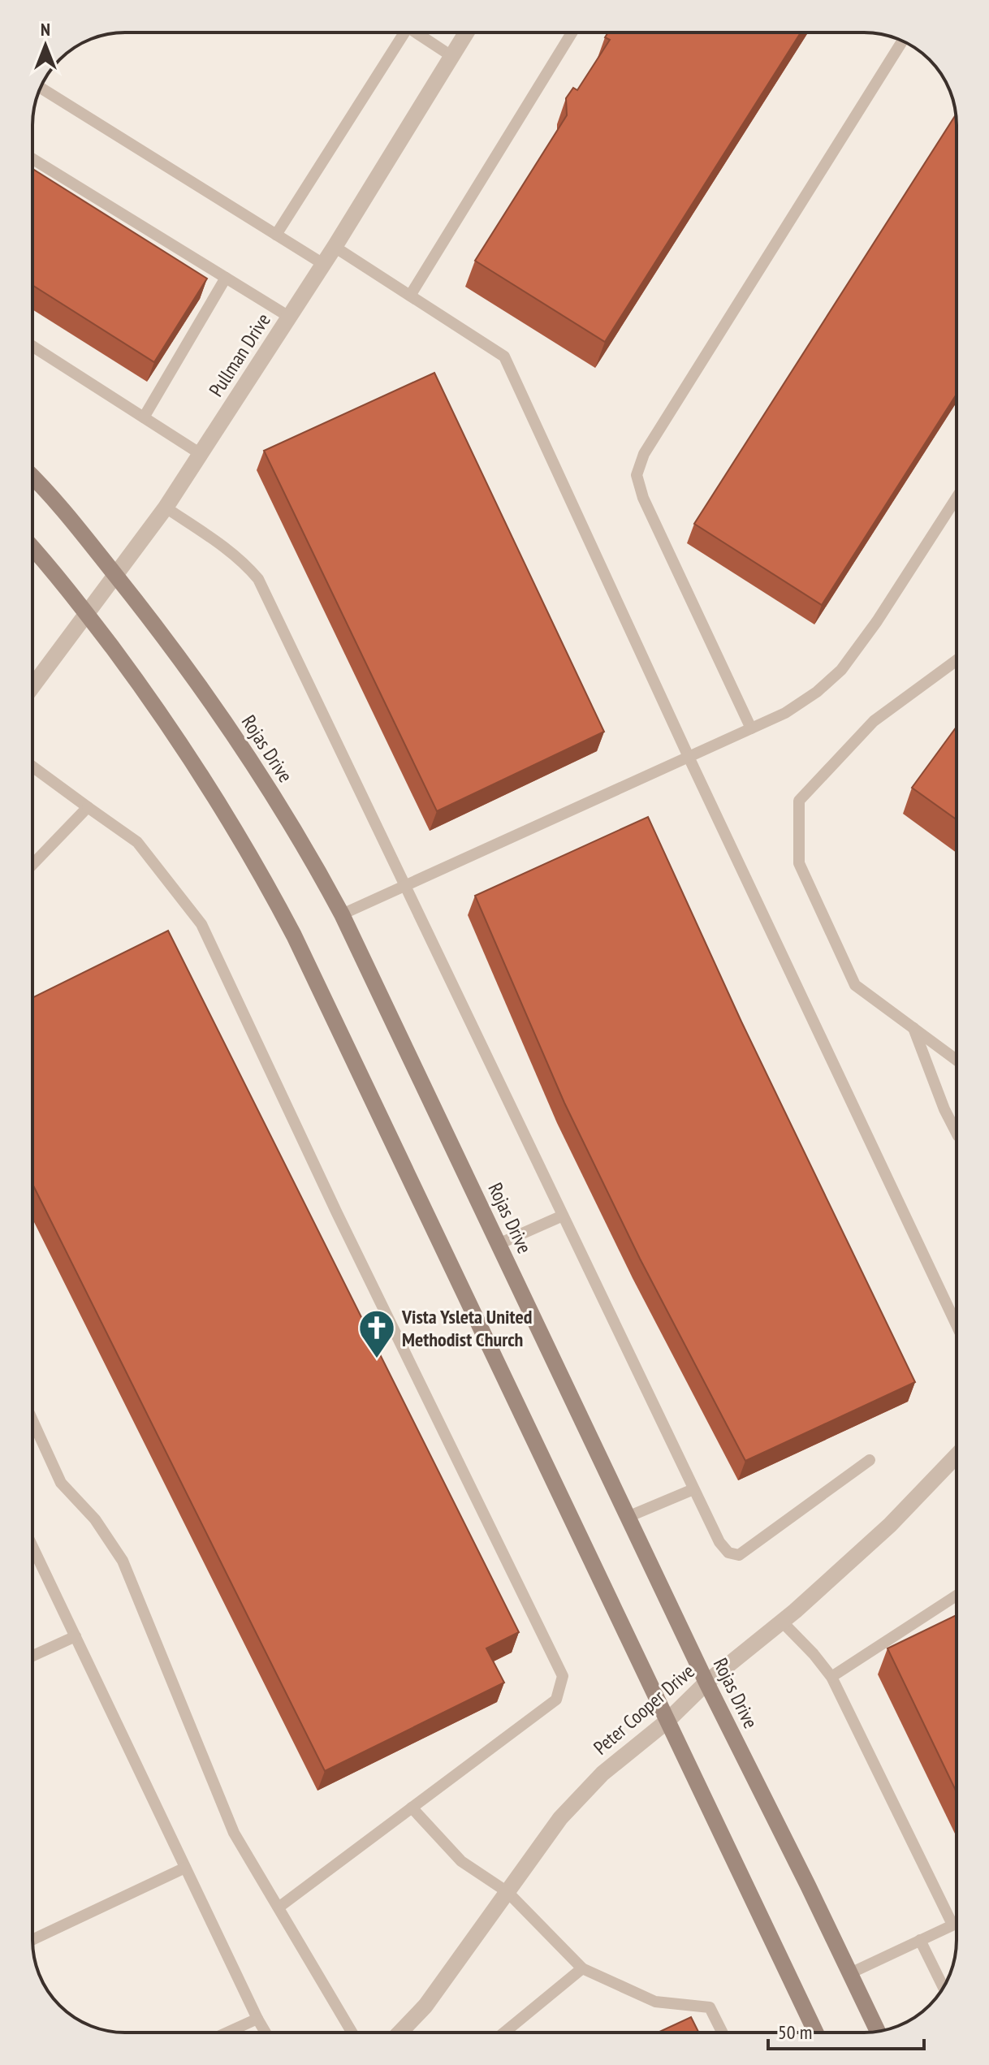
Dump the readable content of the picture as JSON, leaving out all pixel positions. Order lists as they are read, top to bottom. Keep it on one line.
{"streets":{"main road":["Rojas Drive"],"street":["Pullman Drive","Peter Cooper Drive"]},"crossings":[["Pullman Drive","Rojas Drive"],["Rojas Drive","Peter Cooper Drive"]],"places":{"church":["Vista Ysleta United Methodist Church"]},"scale_bar":"50 m","north":"top"}
